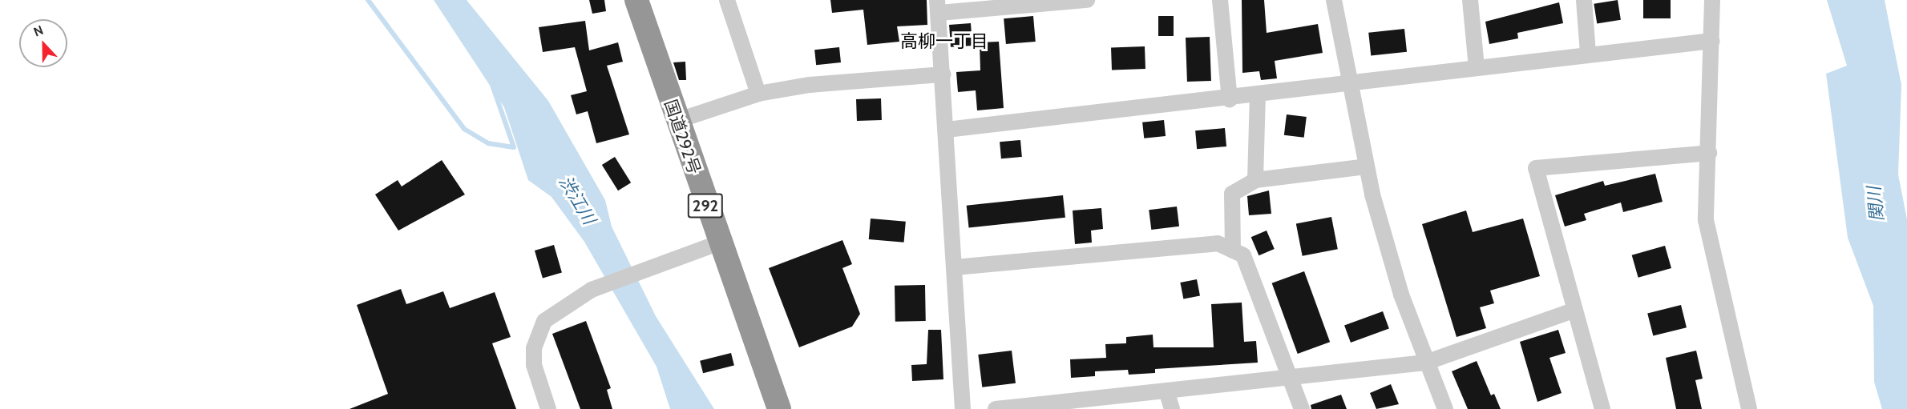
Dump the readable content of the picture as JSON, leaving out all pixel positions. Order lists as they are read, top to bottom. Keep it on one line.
{"streets":{"highway":["国道292号","292"]},"districts":["高柳一丁目"],"water":["渋江川","関川"],"north":"top"}
